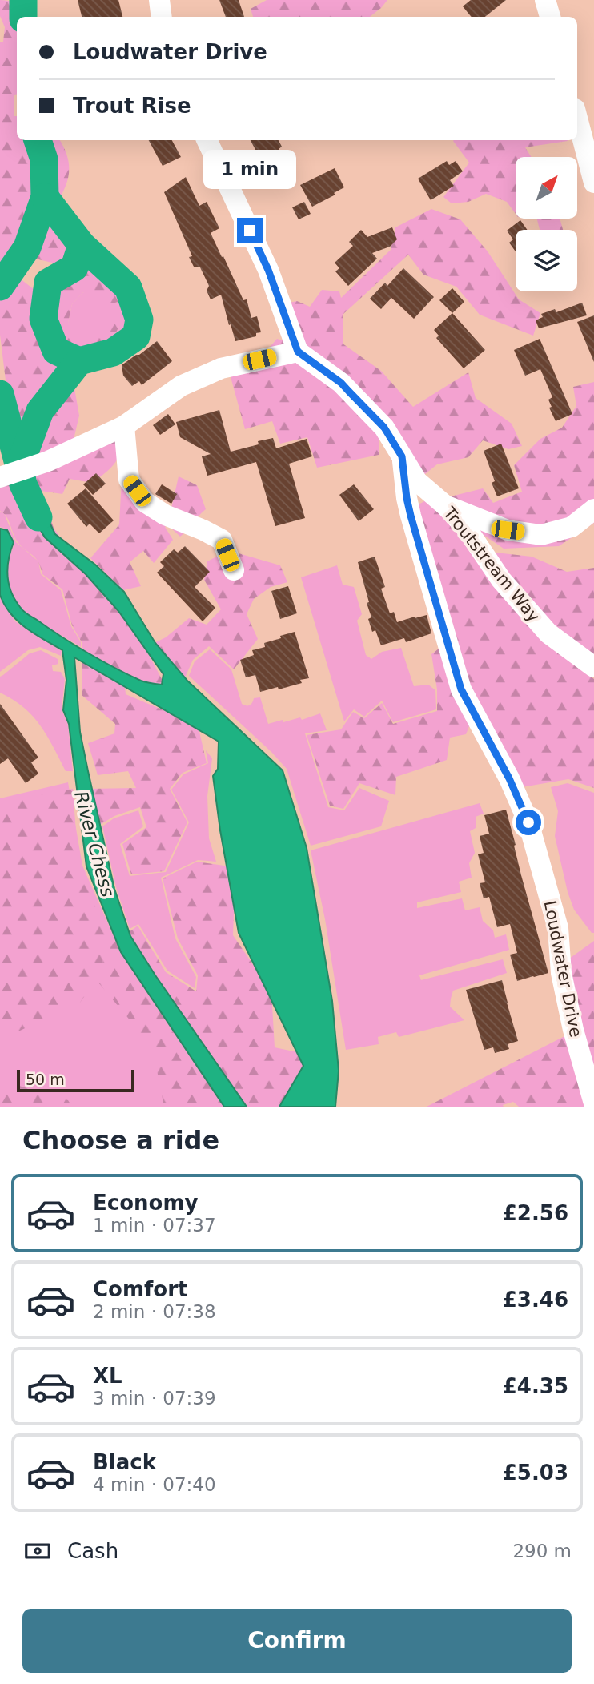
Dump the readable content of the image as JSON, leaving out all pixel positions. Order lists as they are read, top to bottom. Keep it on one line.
{"streets":{"street":["Troutstream Way","Loudwater Drive"]},"crossings":[["Troutstream Way","Loudwater Drive"]],"water":["River Chess"],"scale_bar":"50 m","north":"top right","page":{"banner":["Loudwater Drive","Trout Rise"],"bubble":"1 min","scale":"50 m","heading":"Choose a ride","list":[{"name":"Economy","note":"1 min · 07:37","value":"£2.56"},{"name":"Comfort","note":"2 min · 07:38","value":"£3.46"},{"name":"XL","note":"3 min · 07:39","value":"£4.35"},{"name":"Black","note":"4 min · 07:40","value":"£5.03"}],"pay":["Cash","290 m"],"buttons":"Confirm"}}
